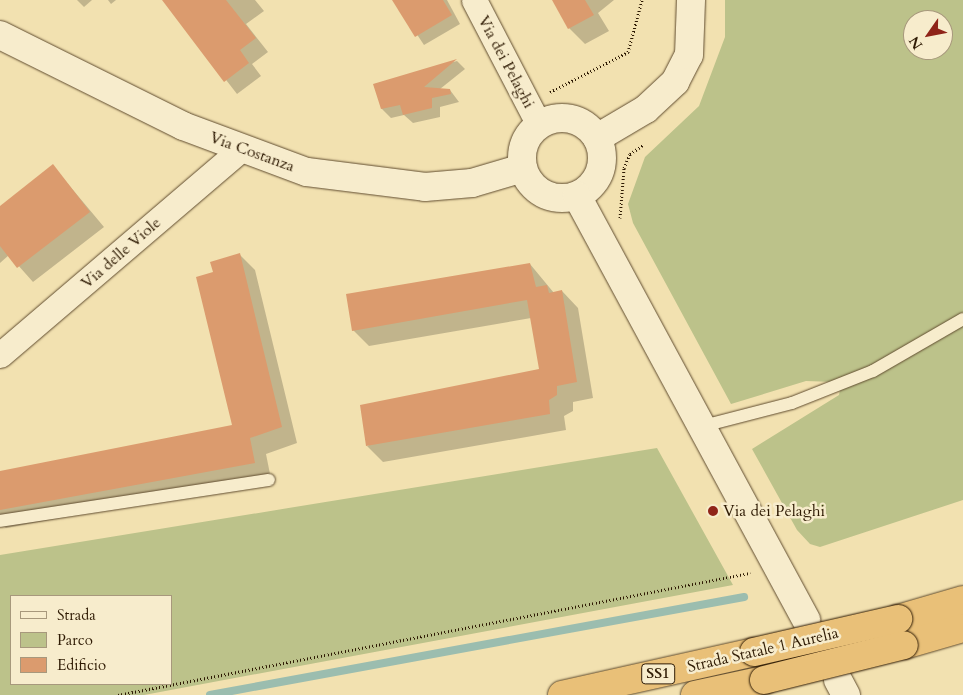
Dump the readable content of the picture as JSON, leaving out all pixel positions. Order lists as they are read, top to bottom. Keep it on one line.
{"streets":{"highway":["Strada Statale 1 Aurelia","SS1"],"street":["Via dei Pelaghi","Via Costanza","Via delle Viole"]},"crossings":[["Via dei Pelaghi","Via Costanza"],["Via Costanza","Via delle Viole"]],"places":["Via dei Pelaghi"],"legend":["Strada","Parco","Edificio"],"north":"bottom left"}
